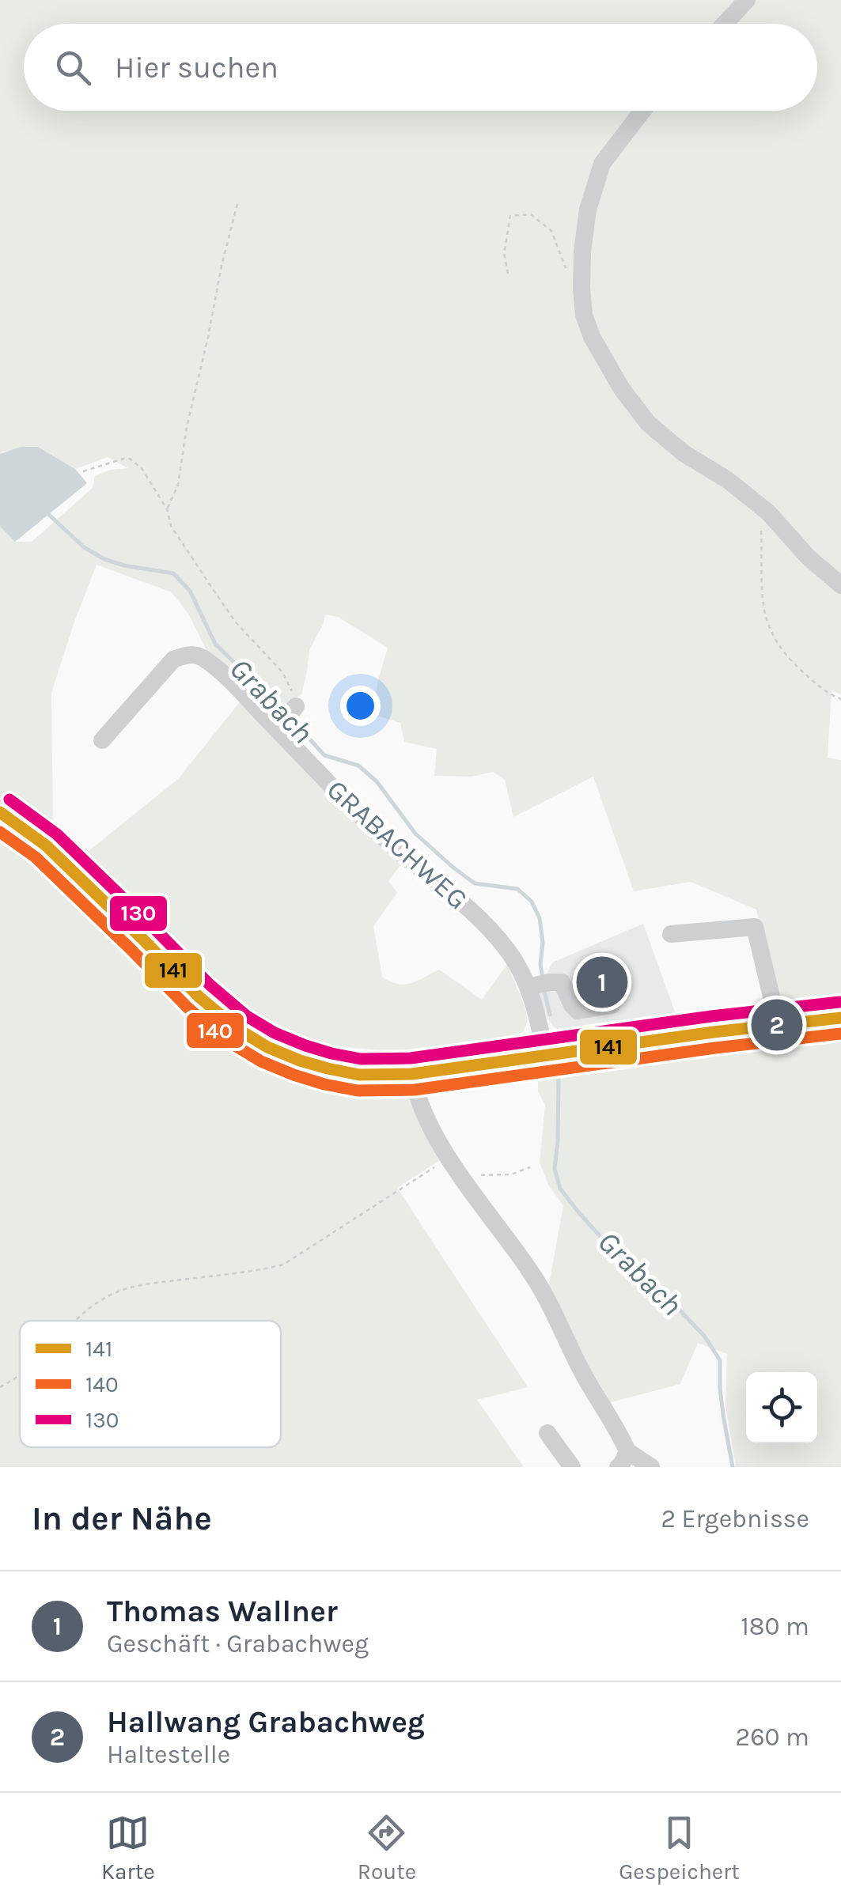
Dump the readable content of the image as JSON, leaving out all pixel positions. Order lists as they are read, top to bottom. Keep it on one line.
{"streets":{"street":["GRABACHWEG"]},"water":["Grabach"],"lines":["transit line 130","transit line 141","transit line 140"],"legend":["141","140","130"],"page":{"search":"Hier suchen","pins":["1","2"],"heading":["In der Nähe","2 Ergebnisse"],"list":[{"mark":"1","name":"Thomas Wallner","note":"Geschäft · Grabachweg","value":"180 m"},{"mark":"2","name":"Hallwang Grabachweg","note":"Haltestelle","value":"260 m"}],"nav":["Karte","Route","Gespeichert"]}}
